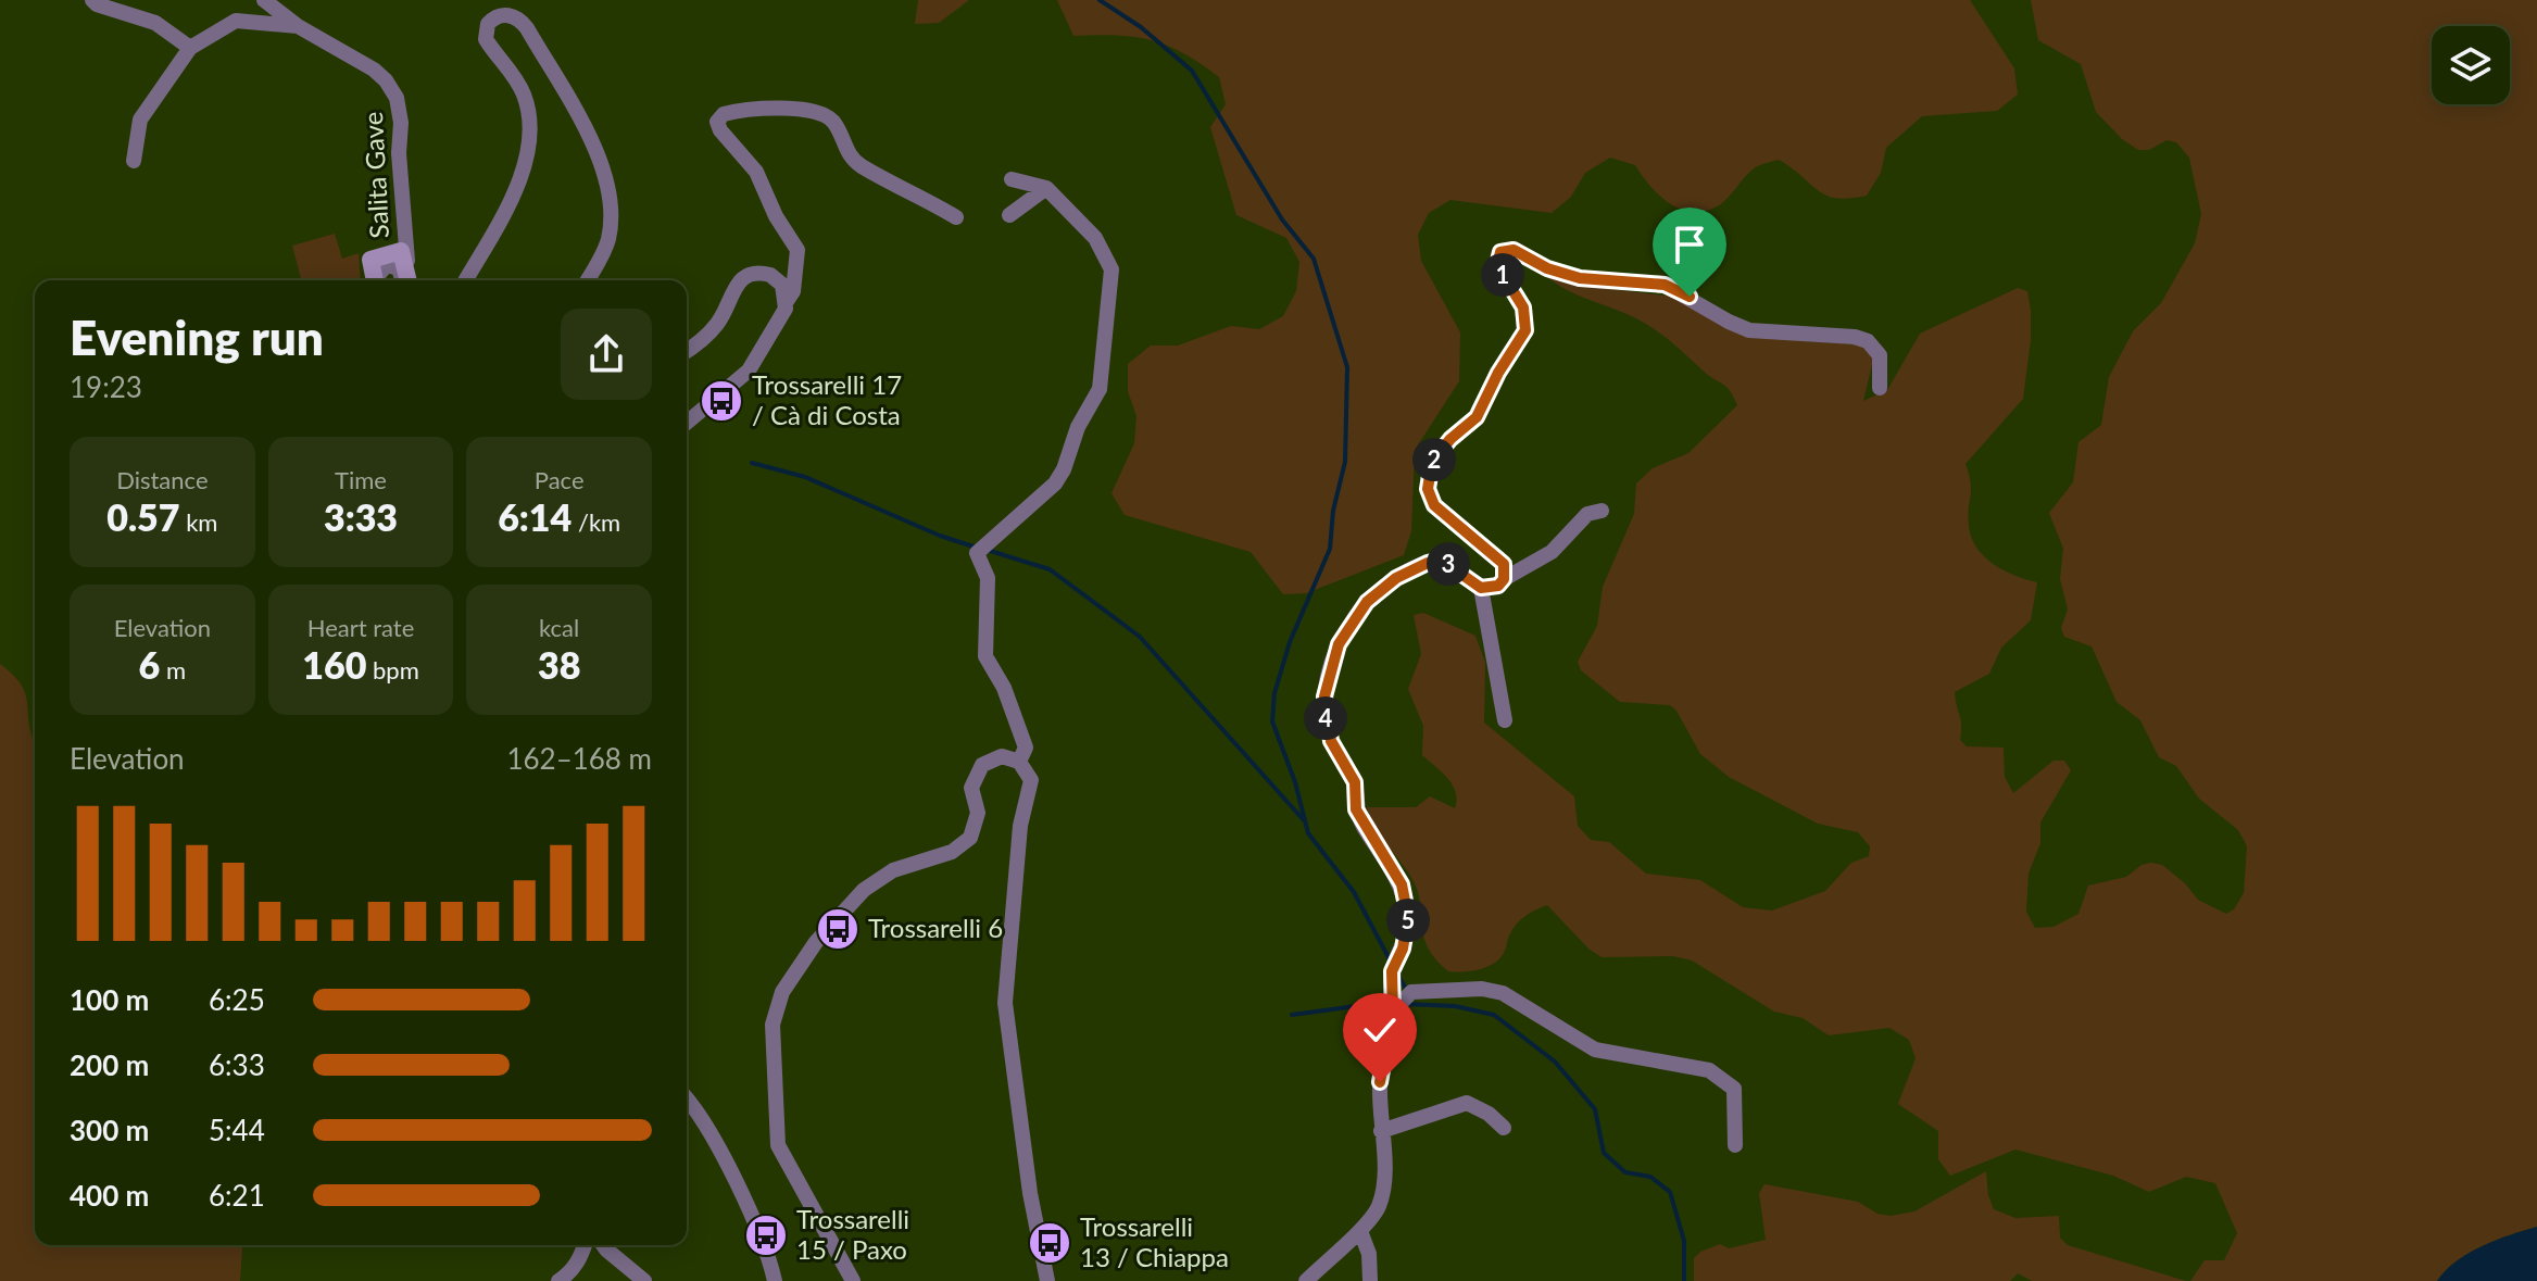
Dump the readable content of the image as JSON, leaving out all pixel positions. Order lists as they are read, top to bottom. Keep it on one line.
{"streets":{"street":["Salita Gave"]},"places":{"bus stop":["Trossarelli 17 / Cà di Costa","Trossarelli 6","Trossarelli 15 / Paxo","Trossarelli 13 / Chiappa"]},"page":{"pins":["1","2","3","4","5"],"heading":["Evening run","19:23"],"stats":[["Distance","0.57 km"],["Time","3:33"],["Pace","6:14 /km"],["Elevation","6 m"],["Heart rate","160 bpm"],["kcal","38"]],"chart":["Elevation","162–168 m"],"list":[{"name":"100 m","note":"6:25"},{"name":"200 m","note":"6:33"},{"name":"300 m","note":"5:44"},{"name":"400 m","note":"6:21"}]}}
